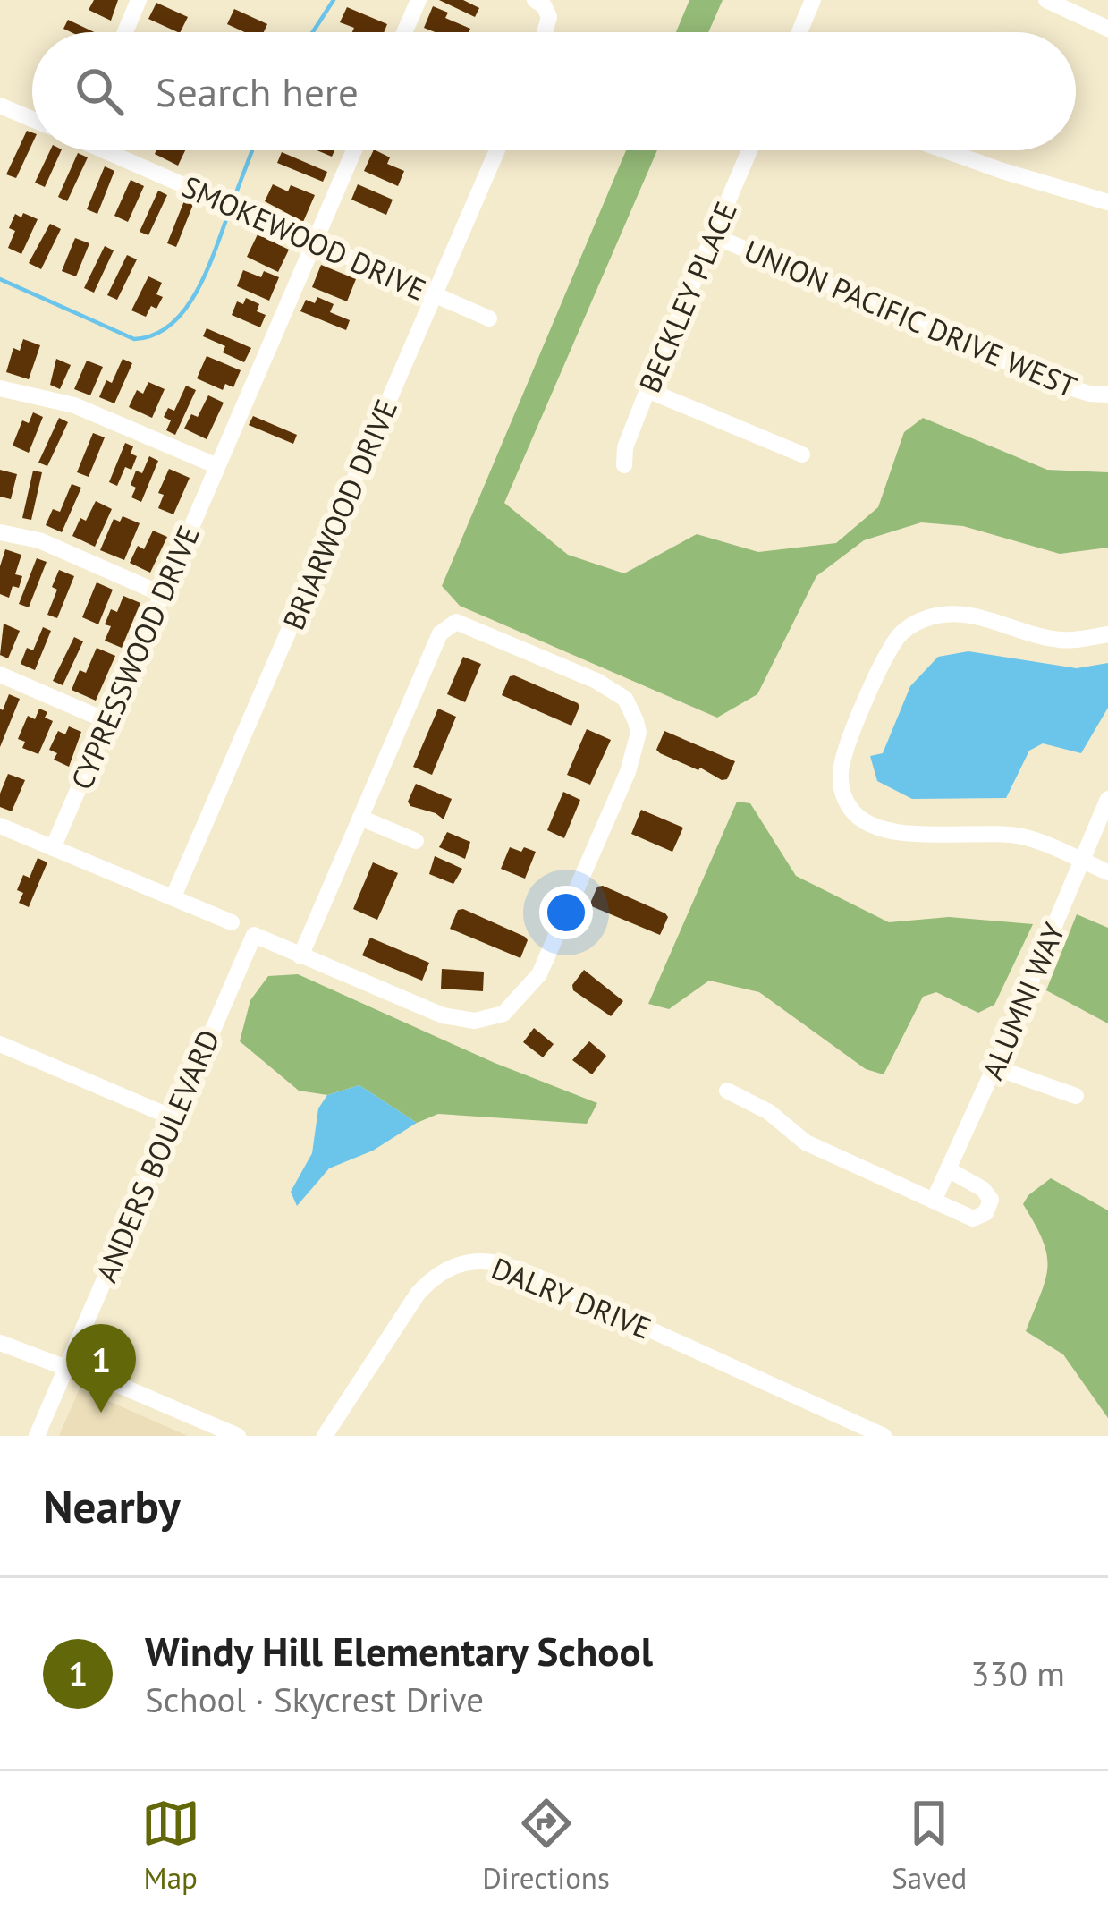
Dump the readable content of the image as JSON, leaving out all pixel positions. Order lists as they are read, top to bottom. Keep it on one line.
{"streets":{"street":["SMOKEWOOD DRIVE","BECKLEY PLACE","UNION PACIFIC DRIVE WEST","BRIARWOOD DRIVE","CYPRESSWOOD DRIVE","ALUMNI WAY","ANDERS BOULEVARD","DALRY DRIVE"]},"crossings":[["SMOKEWOOD DRIVE","BRIARWOOD DRIVE"],["SMOKEWOOD DRIVE","CYPRESSWOOD DRIVE"],["BECKLEY PLACE","UNION PACIFIC DRIVE WEST"]],"page":{"search":"Search here","pins":"1","heading":"Nearby","list":[{"mark":"1","name":"Windy Hill Elementary School","note":"School · Skycrest Drive","value":"330 m"}],"nav":["Map","Directions","Saved"]}}
